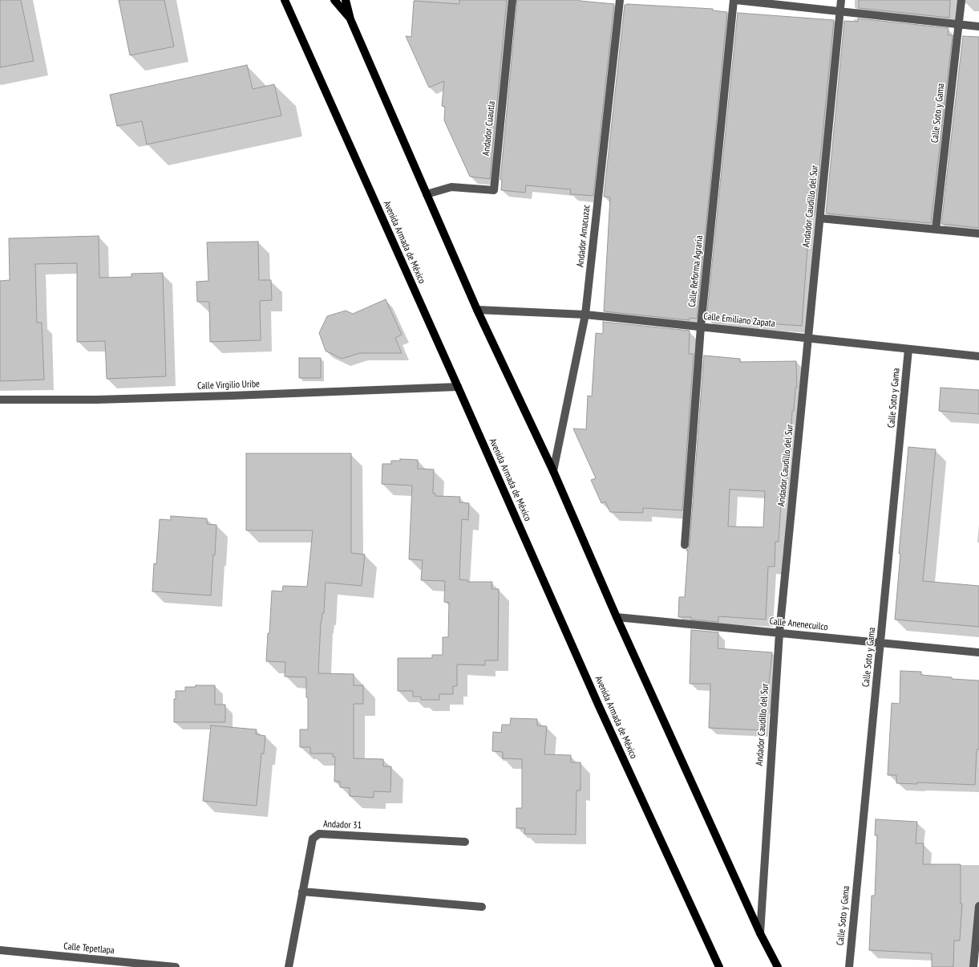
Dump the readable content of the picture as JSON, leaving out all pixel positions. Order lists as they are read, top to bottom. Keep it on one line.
{"streets":{"main road":["Avenida Armada de México"],"street":["Calle Soto y Gama","Andador Cuautla","Andador Caudillo del Sur","Andador Amacuzac","Calle Reforma Agraria","Calle Emiliano Zapata","Calle Virgilio Uribe","Calle Anenecuilco","Andador 31","Calle Tepetlapa"]},"crossings":[["Calle Soto y Gama","Calle Emiliano Zapata"],["Calle Soto y Gama","Calle Anenecuilco"],["Andador Caudillo del Sur","Calle Emiliano Zapata"],["Andador Caudillo del Sur","Calle Anenecuilco"],["Andador Amacuzac","Calle Emiliano Zapata"],["Avenida Armada de México","Calle Virgilio Uribe"],["Calle Reforma Agraria","Calle Emiliano Zapata"]]}
